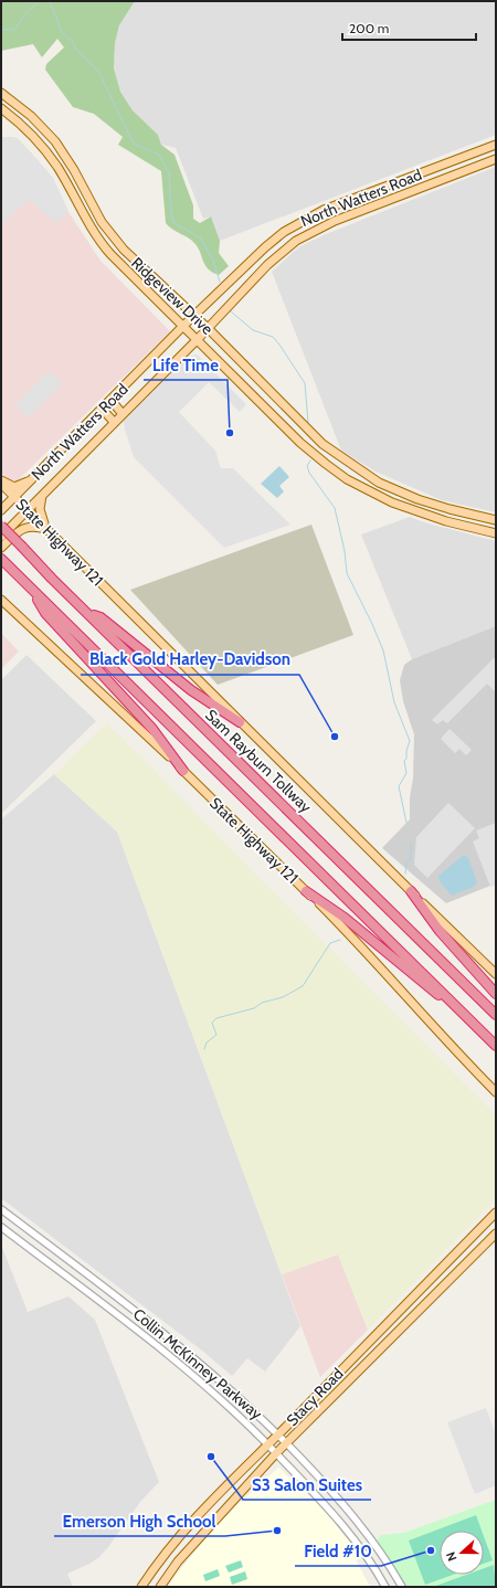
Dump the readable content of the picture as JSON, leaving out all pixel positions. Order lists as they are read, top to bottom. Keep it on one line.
{"streets":{"highway":["Sam Rayburn Tollway"],"main road":["North Watters Road","Ridgeview Drive","State Highway 121","Stacy Road"],"street":["Collin McKinney Parkway"]},"crossings":[["North Watters Road","Ridgeview Drive"],["North Watters Road","State Highway 121"],["Collin McKinney Parkway","Stacy Road"]],"places":["Life Time","Black Gold Harley-Davidson","S3 Salon Suites","Emerson High School","Field #10"],"scale_bar":"200 m","north":"left"}
